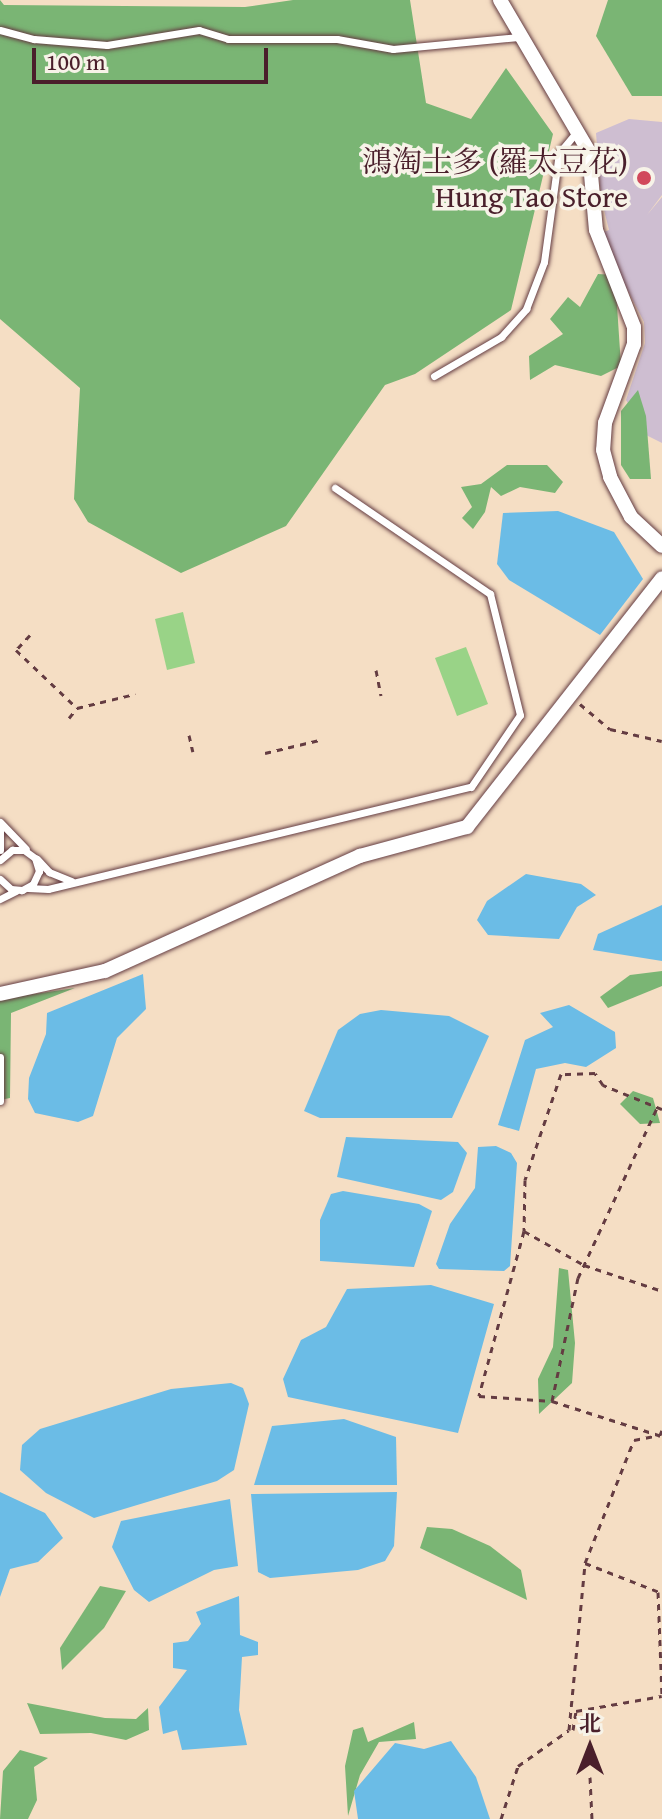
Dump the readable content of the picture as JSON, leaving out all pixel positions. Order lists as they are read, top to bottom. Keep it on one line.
{"places":["鴻淘士多 (羅太豆花) Hung Tao Store"],"scale_bar":"100 m","north":"top"}
